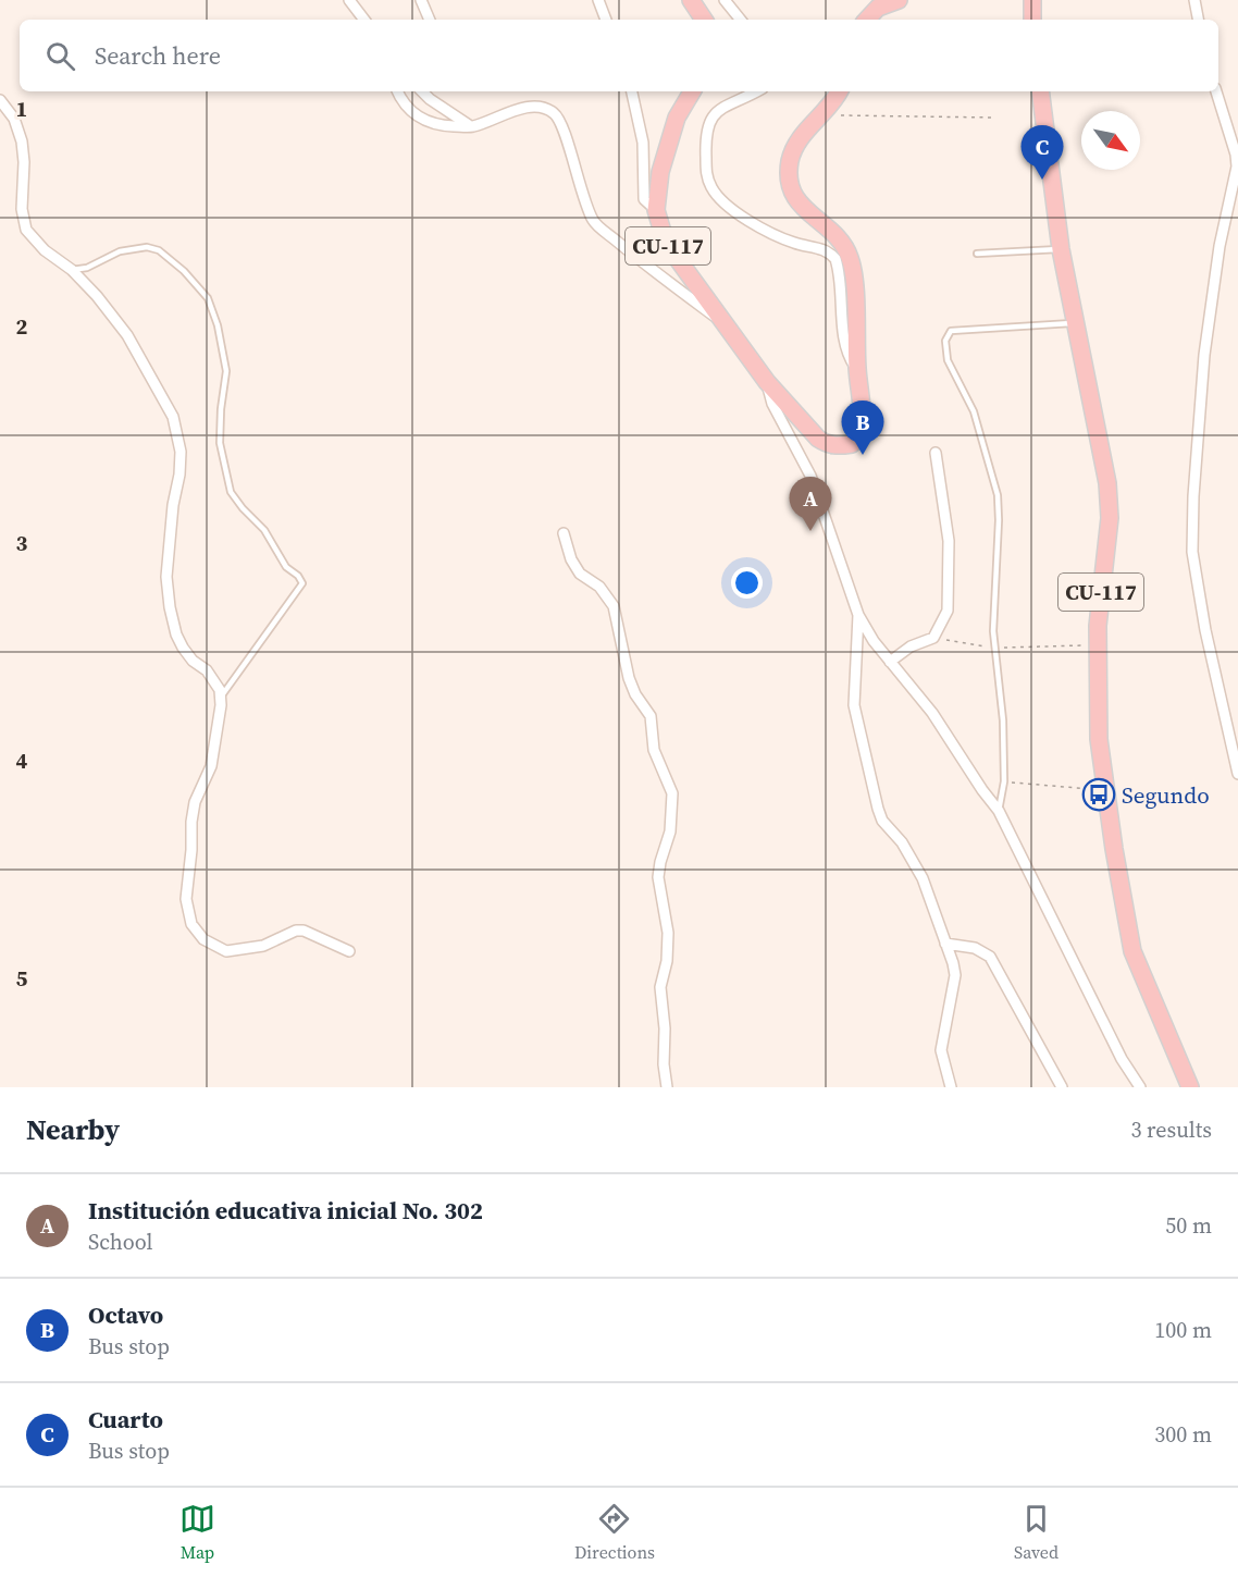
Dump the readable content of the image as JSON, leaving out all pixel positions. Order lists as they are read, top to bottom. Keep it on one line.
{"streets":{"main road":["CU-117"]},"places":{"bus stop":["Segundo"]},"north":"bottom right","page":{"search":"Search here","pins":["C","B","A"],"heading":["Nearby","3 results"],"list":[{"mark":"A","name":"Institución educativa inicial No. 302","note":"School","value":"50 m"},{"mark":"B","name":"Octavo","note":"Bus stop","value":"100 m"},{"mark":"C","name":"Cuarto","note":"Bus stop","value":"300 m"}],"nav":["Map","Directions","Saved"]},"grid":{"rows":["1","2","3","4","5"]}}
